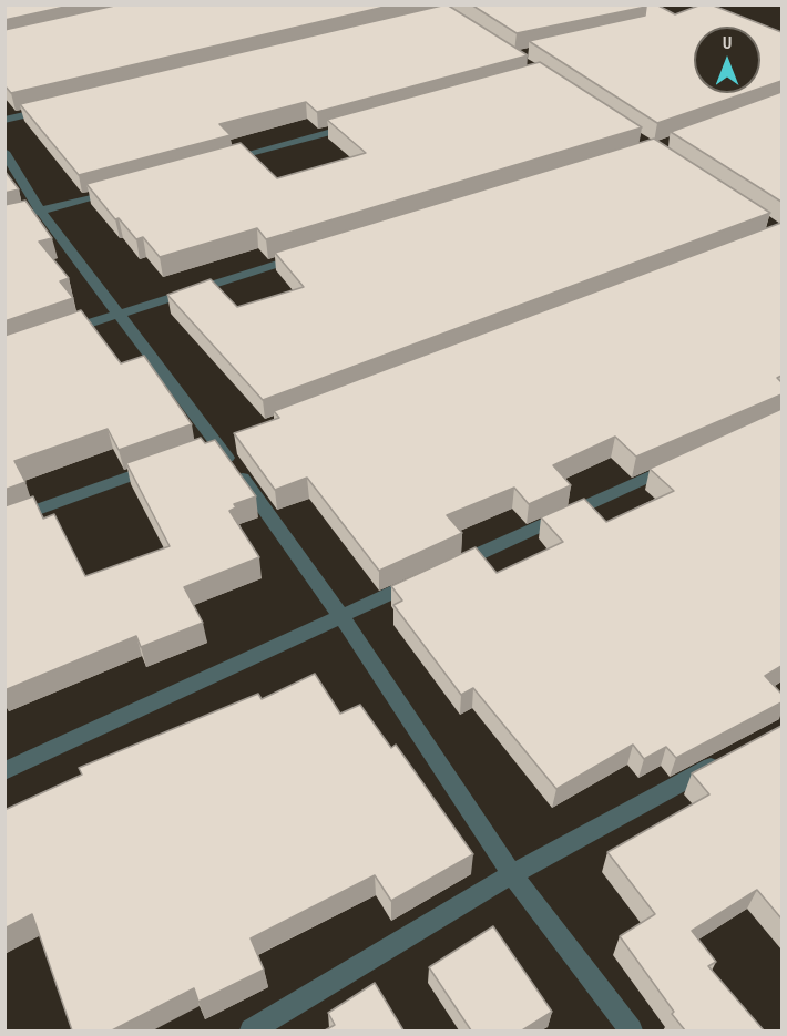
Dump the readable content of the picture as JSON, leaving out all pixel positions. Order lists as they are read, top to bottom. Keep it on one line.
{"north":"top"}
